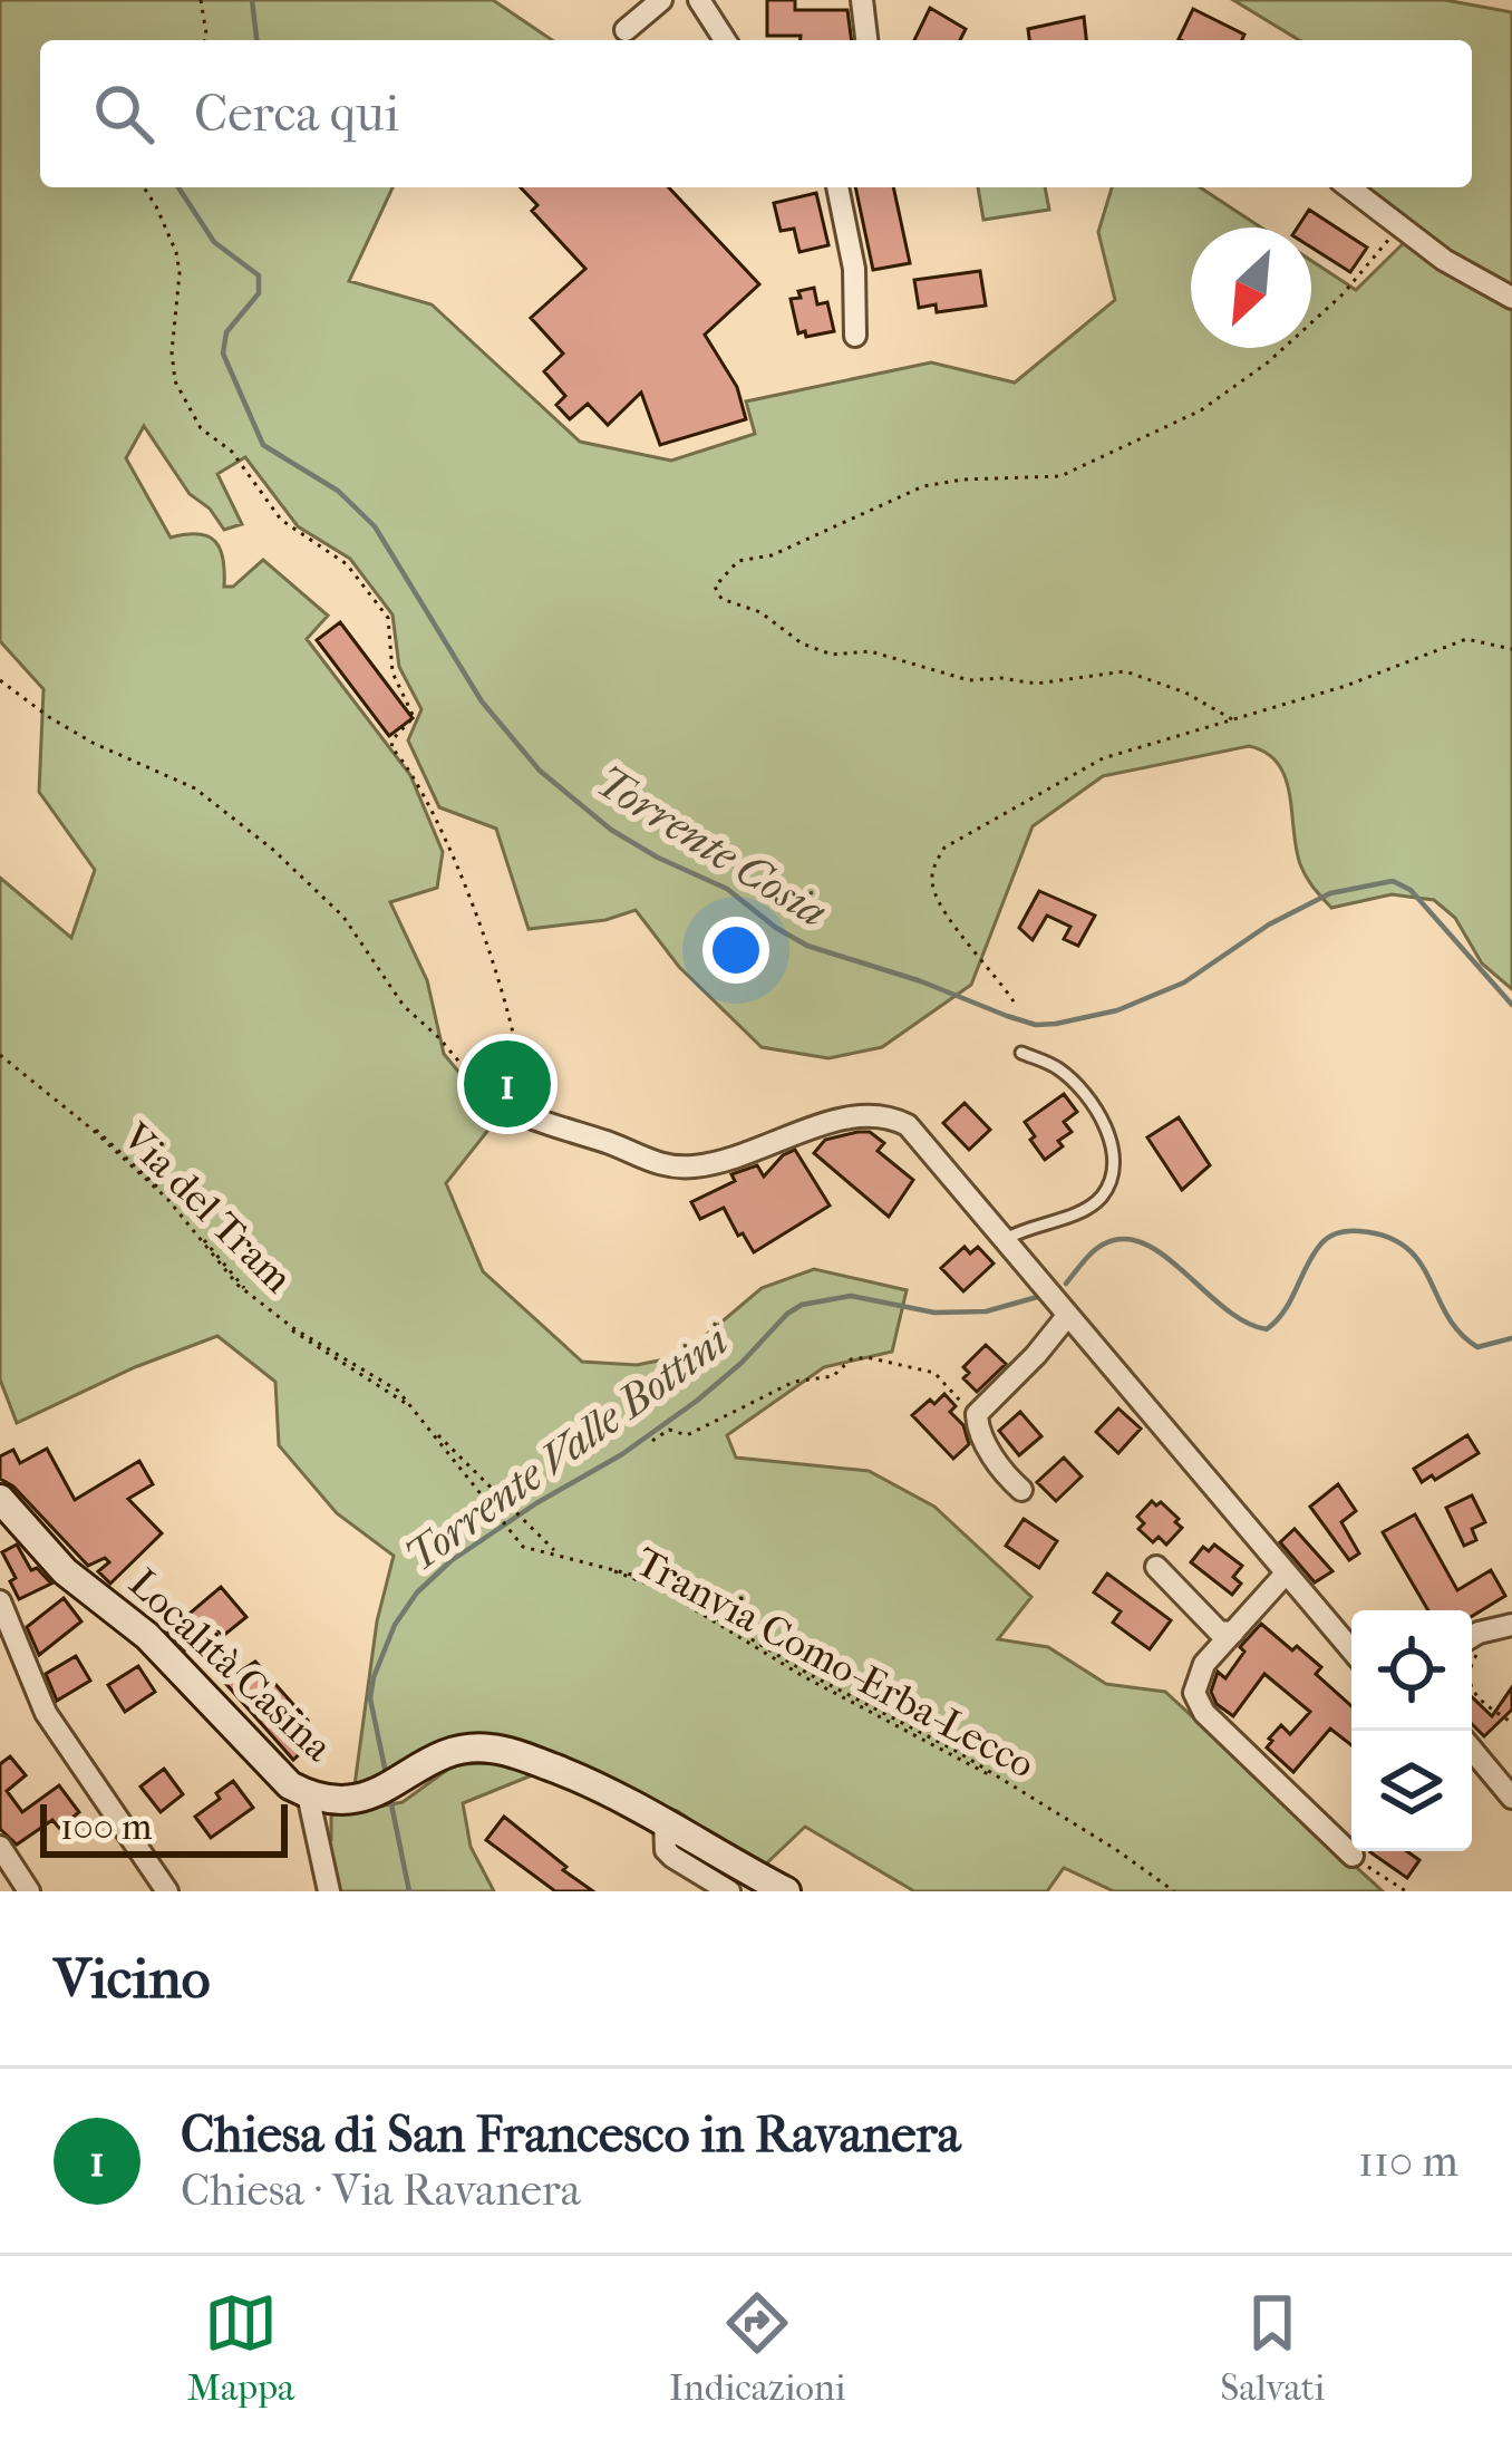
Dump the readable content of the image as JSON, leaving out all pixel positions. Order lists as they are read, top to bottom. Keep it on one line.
{"streets":{"street":["Località Casina"],"path":["Via del Tram"]},"water":["Torrente Cosia","Torrente Valle Bottini"],"scale_bar":"100 m","north":"bottom left","page":{"search":"Cerca qui","pins":"1","scale":"100 m","heading":"Vicino","list":[{"mark":"1","name":"Chiesa di San Francesco in Ravanera","note":"Chiesa · Via Ravanera","value":"110 m"}],"nav":["Mappa","Indicazioni","Salvati"]}}
